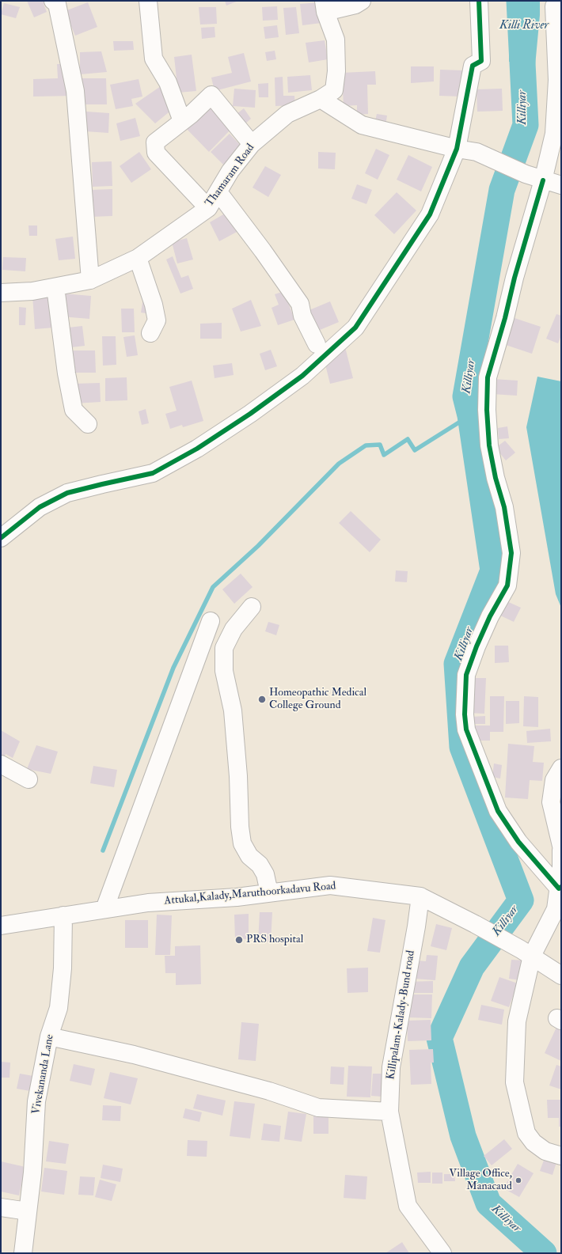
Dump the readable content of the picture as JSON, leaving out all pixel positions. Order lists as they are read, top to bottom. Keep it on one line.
{"streets":{"street":["Thamaram Road","Attukal,Kalady,Maruthoorkadavu Road","Killipalam-Kalady-Bund road","Vivekananda Lane"]},"crossings":[["Attukal,Kalady,Maruthoorkadavu Road","Killipalam-Kalady-Bund road"],["Attukal,Kalady,Maruthoorkadavu Road","Vivekananda Lane"]],"water":["Killi River","Killiyar"],"places":["Homeopathic Medical College Ground","PRS hospital","Village Office, Manacaud"]}
